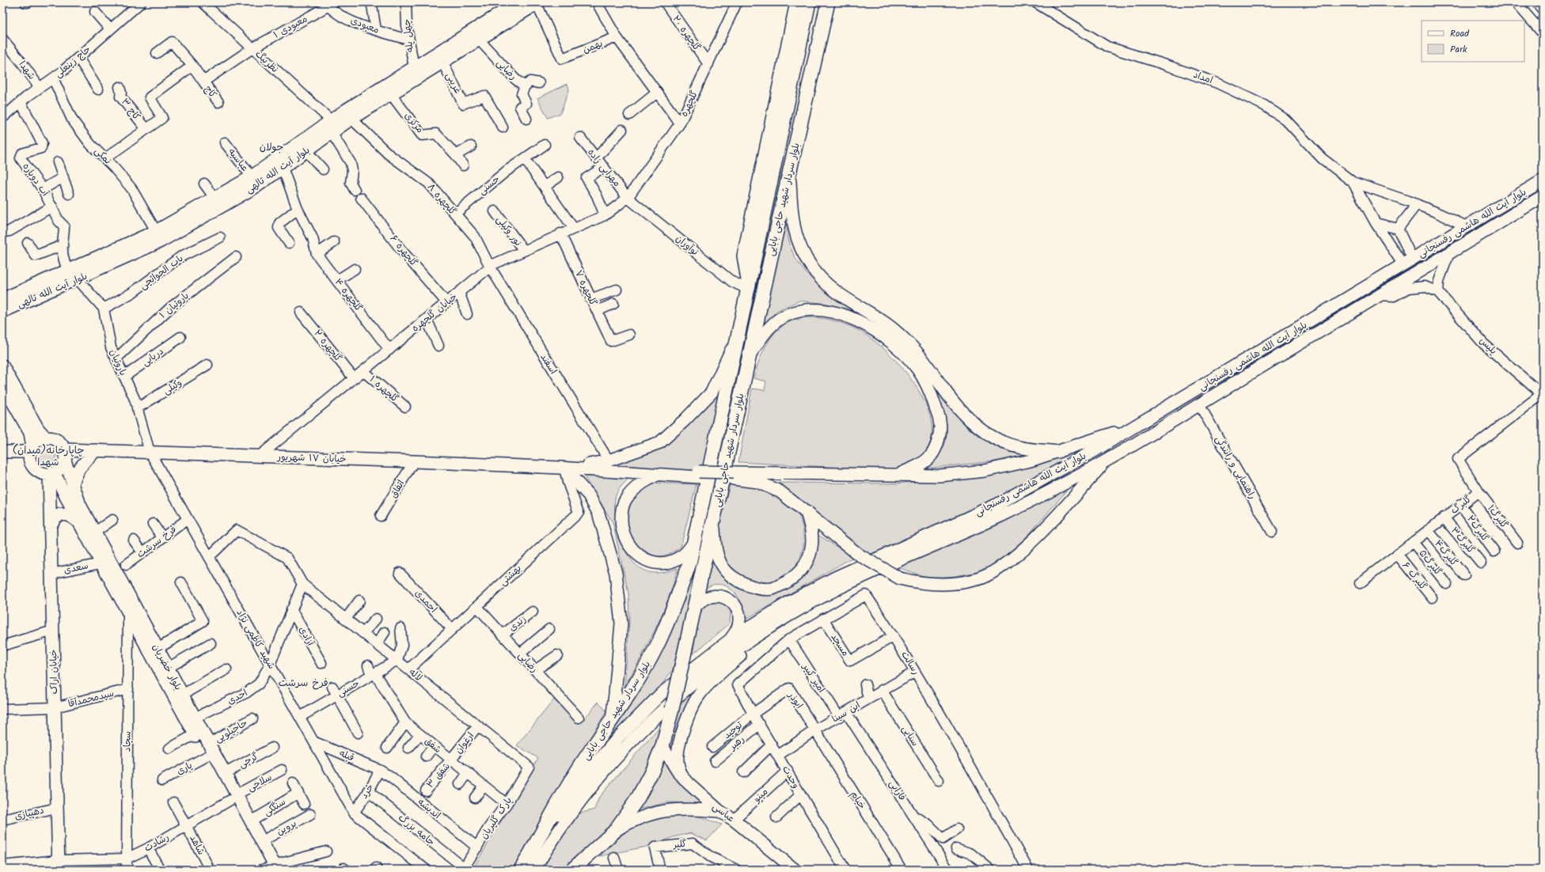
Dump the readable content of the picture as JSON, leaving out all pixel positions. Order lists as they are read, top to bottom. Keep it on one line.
{"streets":{"highway":["بلوار سردار شهید حاجی بابایی","بلوار آیت الله هاشمی رفسنجانی"],"main road":["بلوار آیت الله تالهی","خیابان ۱۷ شهریور","بلوار خضریان","خیابان اراک","عباسی"],"street":["معبودی","معبودی ۱","گلچهره ۲۰","چهل پله","بهمن","حاج زینعلی","نظربیگ","رضایی","شهدا","امداد","غریبی","کاج","گلچهره","کاج ۳","مرکزی","نمکی","عباسیه","مهرابی زاده","آب دوباره","حسنی","گلچهره ۸","نور وکیلی","نوآوران","گلچهره ۶","باب الحوائجی","گلچهره ۷","گلچهره ۴","۱ باروتیان","خیابان گلچهره","گلچهره ۲","پلیس","دریایی","باروتیان","اسفند","وکیلی","گلچهره ۱","راهنمایی و رانندگی","اتفاق","گلبرگ","گلبرگ۱","گلبرگ۲","گلبرگ۳","فرخ سرشت","گلبرگ۴","گلبرگ۵","سعدی","بهشتی","گلبرگ ۶","احمدی","زندی","آزادی","شهید کاظمی نژاد","مسجد","رسالت","لاله","امیر کبیر","احدی","سیدمحمدآقا","ابوذر","ابن سینا","توحید","حاجیلویی","سنایی","سجاد","ارغوان","رهبر","شفق","قبله","گرجی","یاری","شفق ۳","وحدت","سلاحی","فارابی","خرد","مینو","خیام","سنگکی","اندیشه","دهپیازی","پارک گلپریان","پروین","جامه بزرگ","رشادت","گلپر","شاهد"]},"crossings":[["معبودی","معبودی ۱"],["معبودی","چهل پله"],["معبودی ۱","نظربیگ"],["معبودی ۱","کاج"],["گلچهره ۲۰","گلچهره"],["چهل پله","بلوار آیت الله تالهی"],["بهمن","بلوار آیت الله تالهی"],["حاج زینعلی","شهدا"],["حاج زینعلی","نمکی"],["حاج زینعلی","آب دوباره"],["نظربیگ","بلوار آیت الله تالهی"],["رضایی","بلوار آیت الله تالهی"],["رضایی","بهشتی"],["رضایی","زندی"],["غریبی","بلوار آیت الله تالهی"],["گلچهره","مهرابی زاده"],["گلچهره","نوآوران"],["گلچهره","خیابان گلچهره"],["مرکزی","بلوار آیت الله تالهی"],["نمکی","بلوار آیت الله تالهی"],["عباسیه","بلوار آیت الله تالهی"],["مهرابی زاده","نوآوران"],["مهرابی زاده","خیابان گلچهره"],["بلوار آیت الله تالهی","آب دوباره"],["بلوار آیت الله تالهی","گلچهره ۸"],["بلوار آیت الله تالهی","گلچهره ۴"],["حسنی","گلچهره ۸"],["حسنی","شهید کاظمی نژاد"],["حسنی","لاله"],["حسنی","شفق"],["گلچهره ۸","خیابان گلچهره"],["گلچهره ۸","اسفند"],["بلوار سردار شهید حاجی بابایی","بلوار آیت الله هاشمی رفسنجانی"],["بلوار سردار شهید حاجی بابایی","نوآوران"],["بلوار سردار شهید حاجی بابایی","عباسی"],["بلوار آیت الله هاشمی رفسنجانی","پلیس"],["بلوار آیت الله هاشمی رفسنجانی","راهنمایی و رانندگی"],["نور وکیلی","خیابان گلچهره"],["نوآوران","خیابان گلچهره"],["گلچهره ۶","خیابان گلچهره"],["باب الحوائجی","باروتیان"],["گلچهره ۷","خیابان گلچهره"],["گلچهره ۴","خیابان گلچهره"],["۱ باروتیان","باروتیان"],["خیابان گلچهره","گلچهره ۲"],["خیابان گلچهره","اسفند"],["خیابان گلچهره","گلچهره ۱"],["خیابان گلچهره","خیابان ۱۷ شهریور"],["پلیس","گلبرگ"],["دریایی","باروتیان"],["باروتیان","وکیلی"],["باروتیان","خیابان ۱۷ شهریور"],["باروتیان","شهید کاظمی نژاد"],["خیابان ۱۷ شهریور","اتفاق"],["خیابان ۱۷ شهریور","بهشتی"],["خیابان ۱۷ شهریور","شهید کاظمی نژاد"],["خیابان ۱۷ شهریور","بلوار خضریان"],["خیابان ۱۷ شهریور","خیابان اراک"],["گلبرگ","گلبرگ۱"],["گلبرگ","گلبرگ۲"],["گلبرگ","گلبرگ۳"],["گلبرگ","گلبرگ۴"],["گلبرگ","گلبرگ۵"],["گلبرگ","گلبرگ ۶"],["فرخ سرشت","شهید کاظمی نژاد"],["سعدی","بلوار خضریان"],["سعدی","خیابان اراک"],["بهشتی","احمدی"],["بهشتی","لاله"],["آزادی","شهید کاظمی نژاد"],["آزادی","لاله"],["آزادی","احدی"],["شهید کاظمی نژاد","احدی"],["شهید کاظمی نژاد","قبله"],["شهید کاظمی نژاد","خرد"],["مسجد","رسالت"],["رسالت","امیر کبیر"],["رسالت","ابن سینا"],["رسالت","وحدت"],["بلوار خضریان","خیابان اراک"],["بلوار خضریان","احدی"],["بلوار خضریان","حاجیلویی"],["بلوار خضریان","سجاد"],["بلوار خضریان","گرجی"],["بلوار خضریان","یاری"],["بلوار خضریان","سلاحی"],["بلوار خضریان","سنگکی"],["بلوار خضریان","پروین"],["بلوار خضریان","رشادت"],["خیابان اراک","سیدمحمدآقا"],["خیابان اراک","دهپیازی"],["لاله","ارغوان"],["لاله","پارک گلپریان"],["امیر کبیر","ابن سینا"],["امیر کبیر","فارابی"],["سیدمحمدآقا","سجاد"],["ابوذر","ابن سینا"],["ابوذر","توحید"],["ابوذر","وحدت"],["ابوذر","خیام"],["ابن سینا","سنایی"],["ابن سینا","وحدت"],["ابن سینا","فارابی"],["ابن سینا","خیام"],["توحید","وحدت"],["سجاد","رشادت"],["ارغوان","شفق"],["ارغوان","شفق ۳"],["رهبر","وحدت"],["شفق","شفق ۳"],["شفق","پارک گلپریان"],["قبله","خرد"],["قبله","اندیشه"],["وحدت","مینو"],["سلاحی","رشادت"],["خرد","اندیشه"],["خرد","جامه بزرگ"],["مینو","عباسی"],["اندیشه","پارک گلپریان"],["پارک گلپریان","جامه بزرگ"],["رشادت","شاهد"]],"districts":["جولان","(چاپارخانه(میدان شهدا","فرخ سرشت"],"legend":["Road","Park"]}
